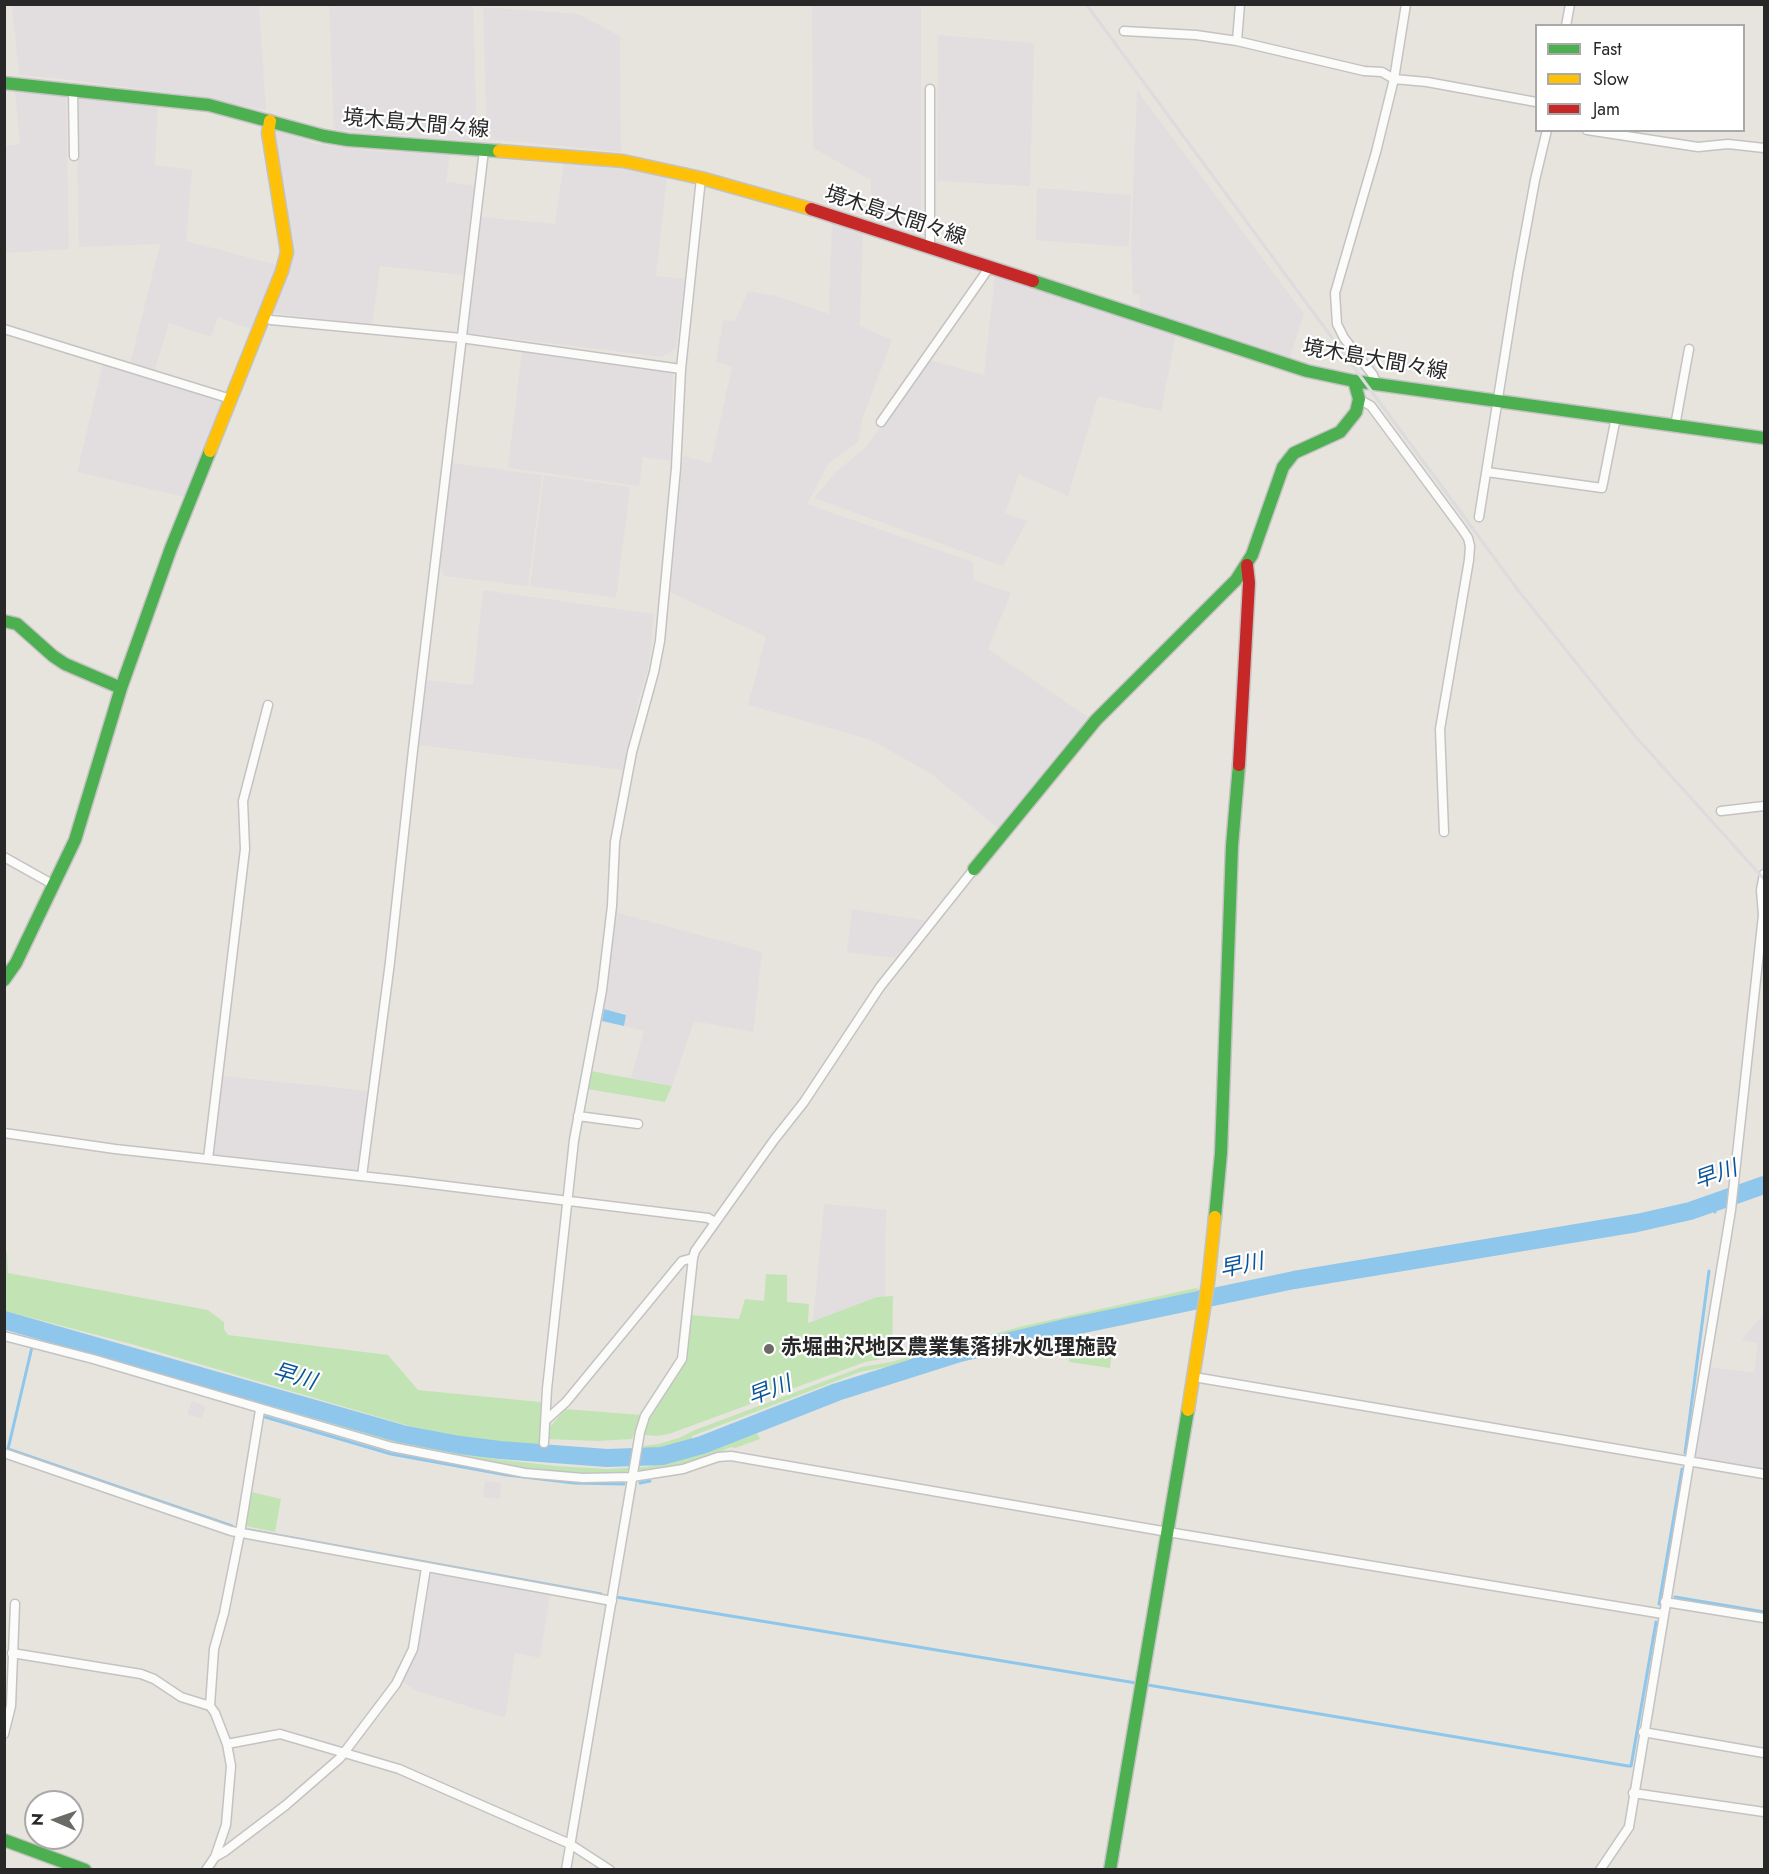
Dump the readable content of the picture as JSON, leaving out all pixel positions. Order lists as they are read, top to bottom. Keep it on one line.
{"streets":{"street":["境木島大間々線"]},"water":["早川"],"places":["赤堀曲沢地区農業集落排水処理施設"],"legend":["Fast","Slow","Jam"],"north":"left"}
